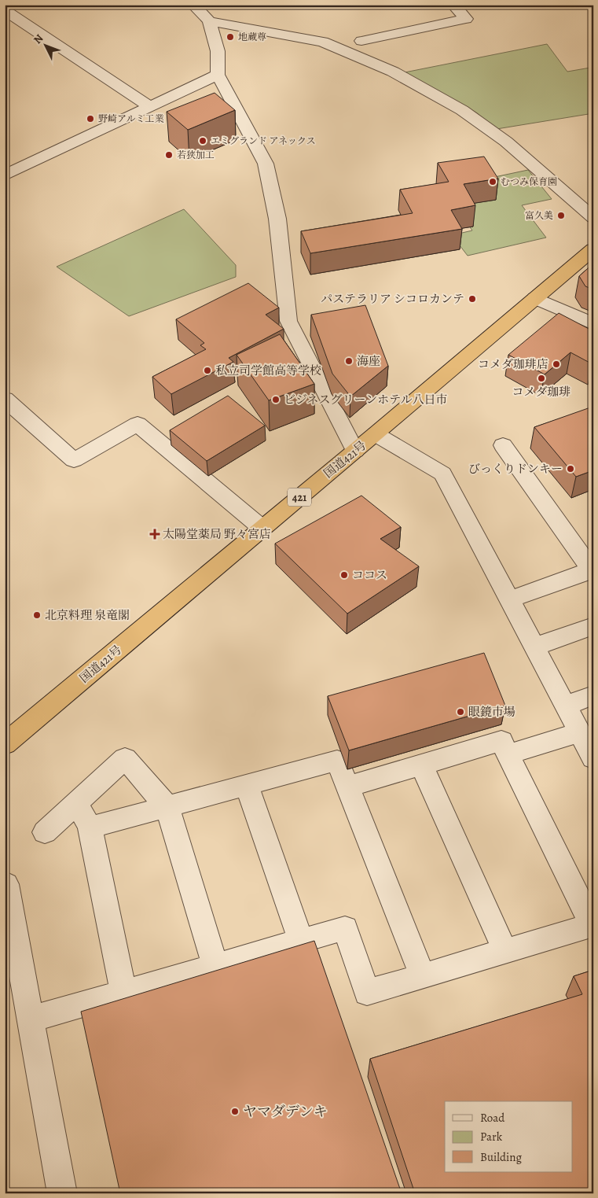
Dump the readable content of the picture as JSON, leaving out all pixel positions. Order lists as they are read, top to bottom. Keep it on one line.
{"streets":{"highway":["国道421号","421"]},"places":{"other":["地蔵尊","野崎アルミ工業","エミグランド アネックス","若狭加工","むつみ保育園","富久美","パステラリア シコロカンテ","海座","コメダ珈琲店","私立司学館高等学校","コメダ珈琲","ビジネスグリーンホテル八日市","びっくりドンキー","ココス","北京料理 泉竜閣","眼鏡市場","ヤマダデンキ"],"health":["太陽堂薬局 野々宮店"]},"legend":["Road","Park","Building"],"north":"top left"}
